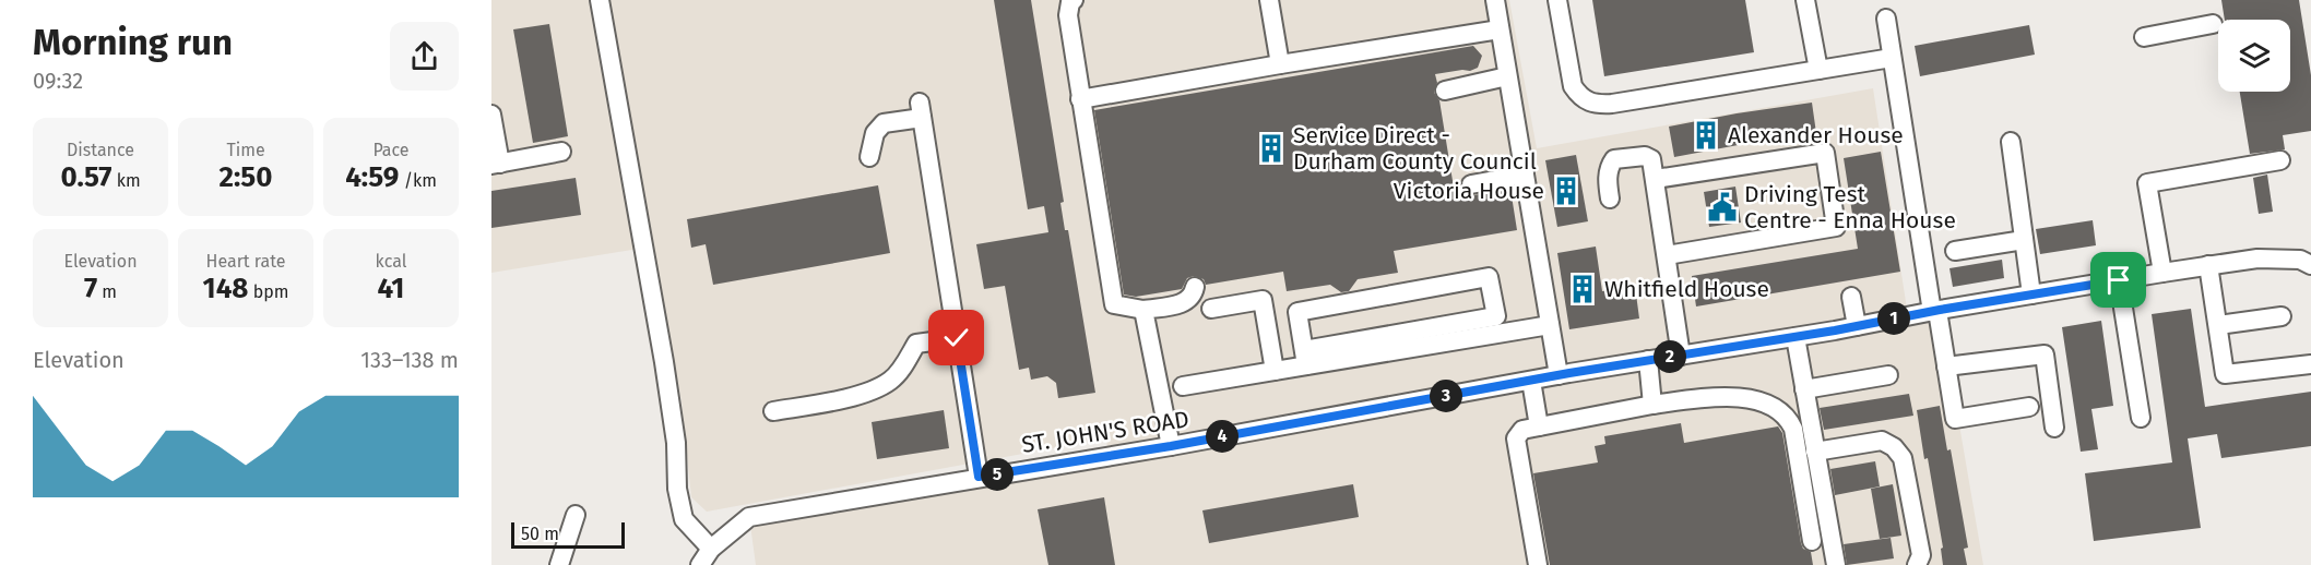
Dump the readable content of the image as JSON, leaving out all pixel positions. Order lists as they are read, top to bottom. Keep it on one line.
{"streets":{"street":["ST. JOHN'S ROAD"]},"places":{"building":["Alexander House","Service Direct - Durham County Council","Victoria House","Whitfield House"],"public building":["Driving Test Centre - Enna House"]},"scale_bar":"50 m","page":{"heading":["Morning run","09:32"],"stats":[["Distance","0.57 km"],["Time","2:50"],["Pace","4:59 /km"],["Elevation","7 m"],["Heart rate","148 bpm"],["kcal","41"]],"pins":["1","2","3","4","5"],"chart":["Elevation","133–138 m"],"scale":"50 m"}}
